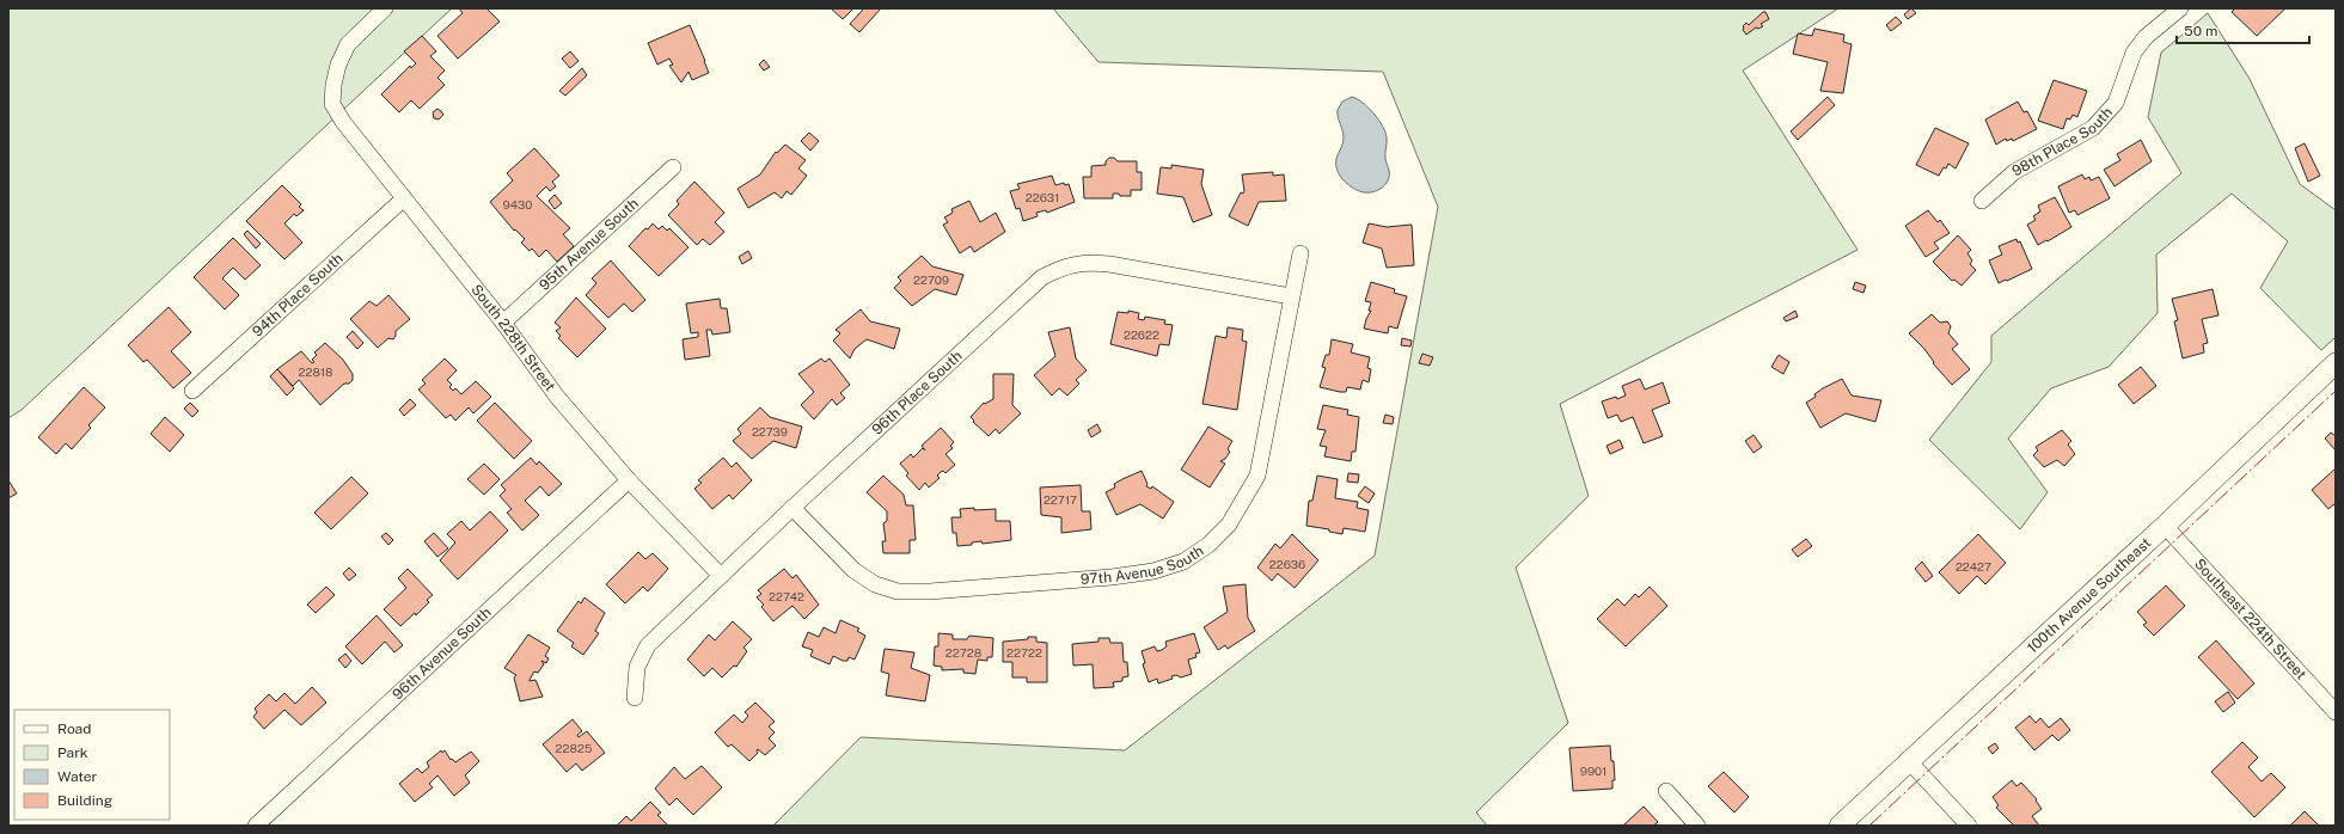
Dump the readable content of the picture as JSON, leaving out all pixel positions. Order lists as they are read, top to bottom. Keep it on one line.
{"streets":{"street":["98th Place South","95th Avenue South","94th Place South","South 228th Street","96th Place South","97th Avenue South","100th Avenue Southeast","Southeast 224th Street","96th Avenue South"]},"crossings":[["95th Avenue South","South 228th Street"],["94th Place South","South 228th Street"],["South 228th Street","96th Place South"],["South 228th Street","96th Avenue South"],["96th Place South","97th Avenue South"],["100th Avenue Southeast","Southeast 224th Street"]],"house_numbers":["22631","9430","22709","22622","22818","22739","22717","22636","22427","22742","22728","22722","22825","9901"],"legend":["Road","Park","Water","Building"],"scale_bar":"50 m"}
